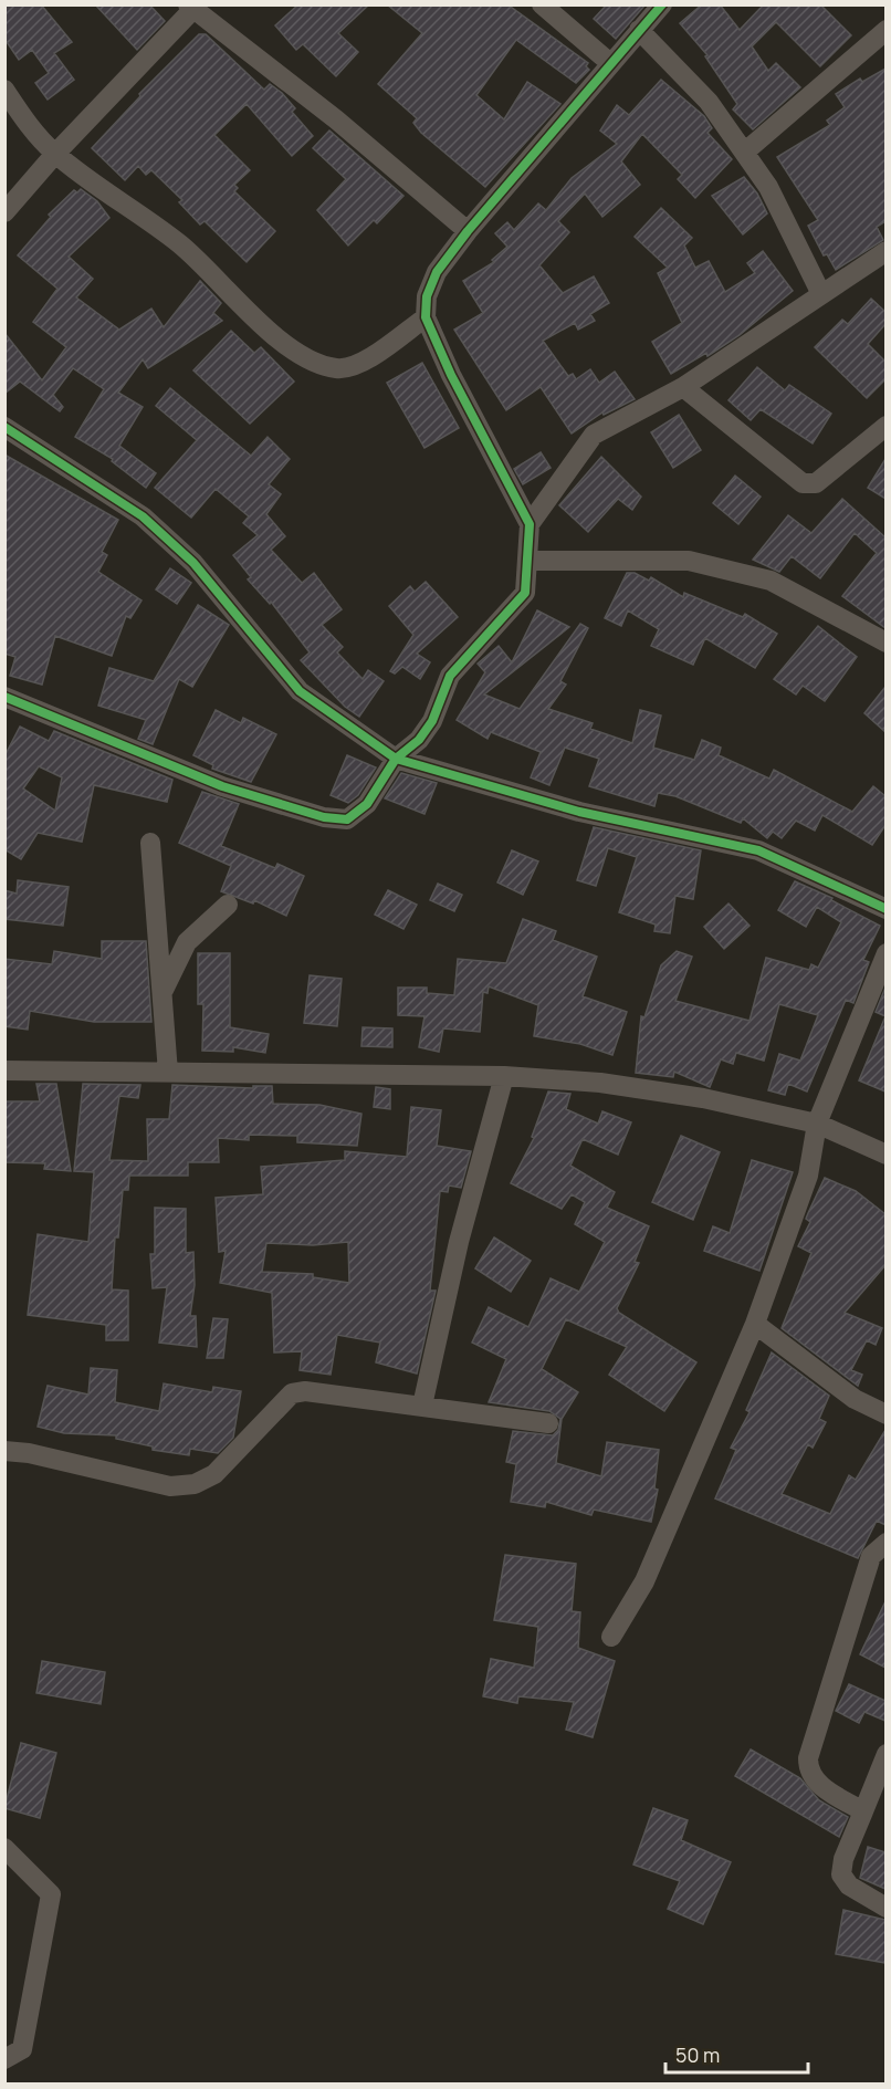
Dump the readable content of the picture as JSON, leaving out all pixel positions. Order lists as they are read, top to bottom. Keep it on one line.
{"scale_bar":"50 m"}
